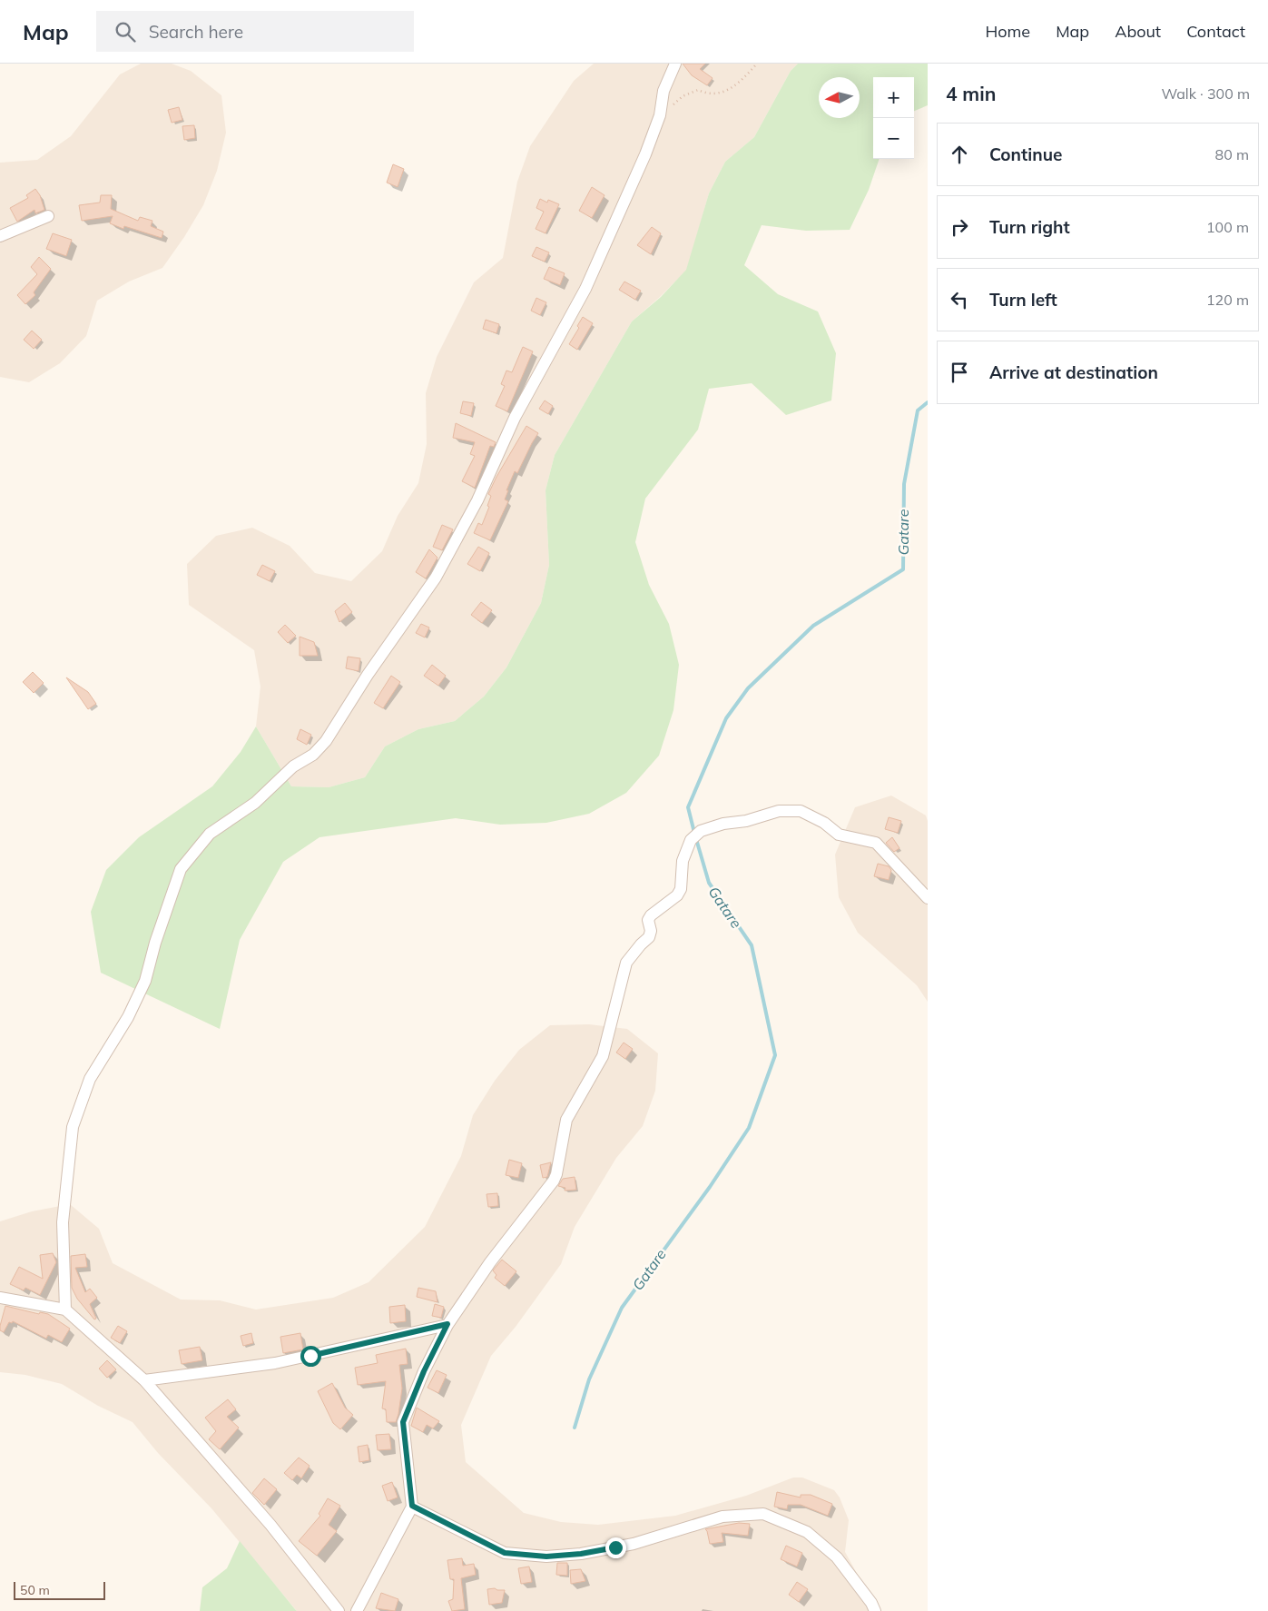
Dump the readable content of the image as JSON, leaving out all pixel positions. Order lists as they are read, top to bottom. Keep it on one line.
{"water":["Gatare"],"scale_bar":"50 m","north":"left","page":{"header":"Map","search":"Search here","nav":["Home","Map","About","Contact"],"heading":["4 min","Walk · 300 m"],"map_buttons":["+","−"],"list":[["Continue","80 m"],["Turn right","100 m"],["Turn left","120 m"],"Arrive at destination"],"scale":"50 m"}}
